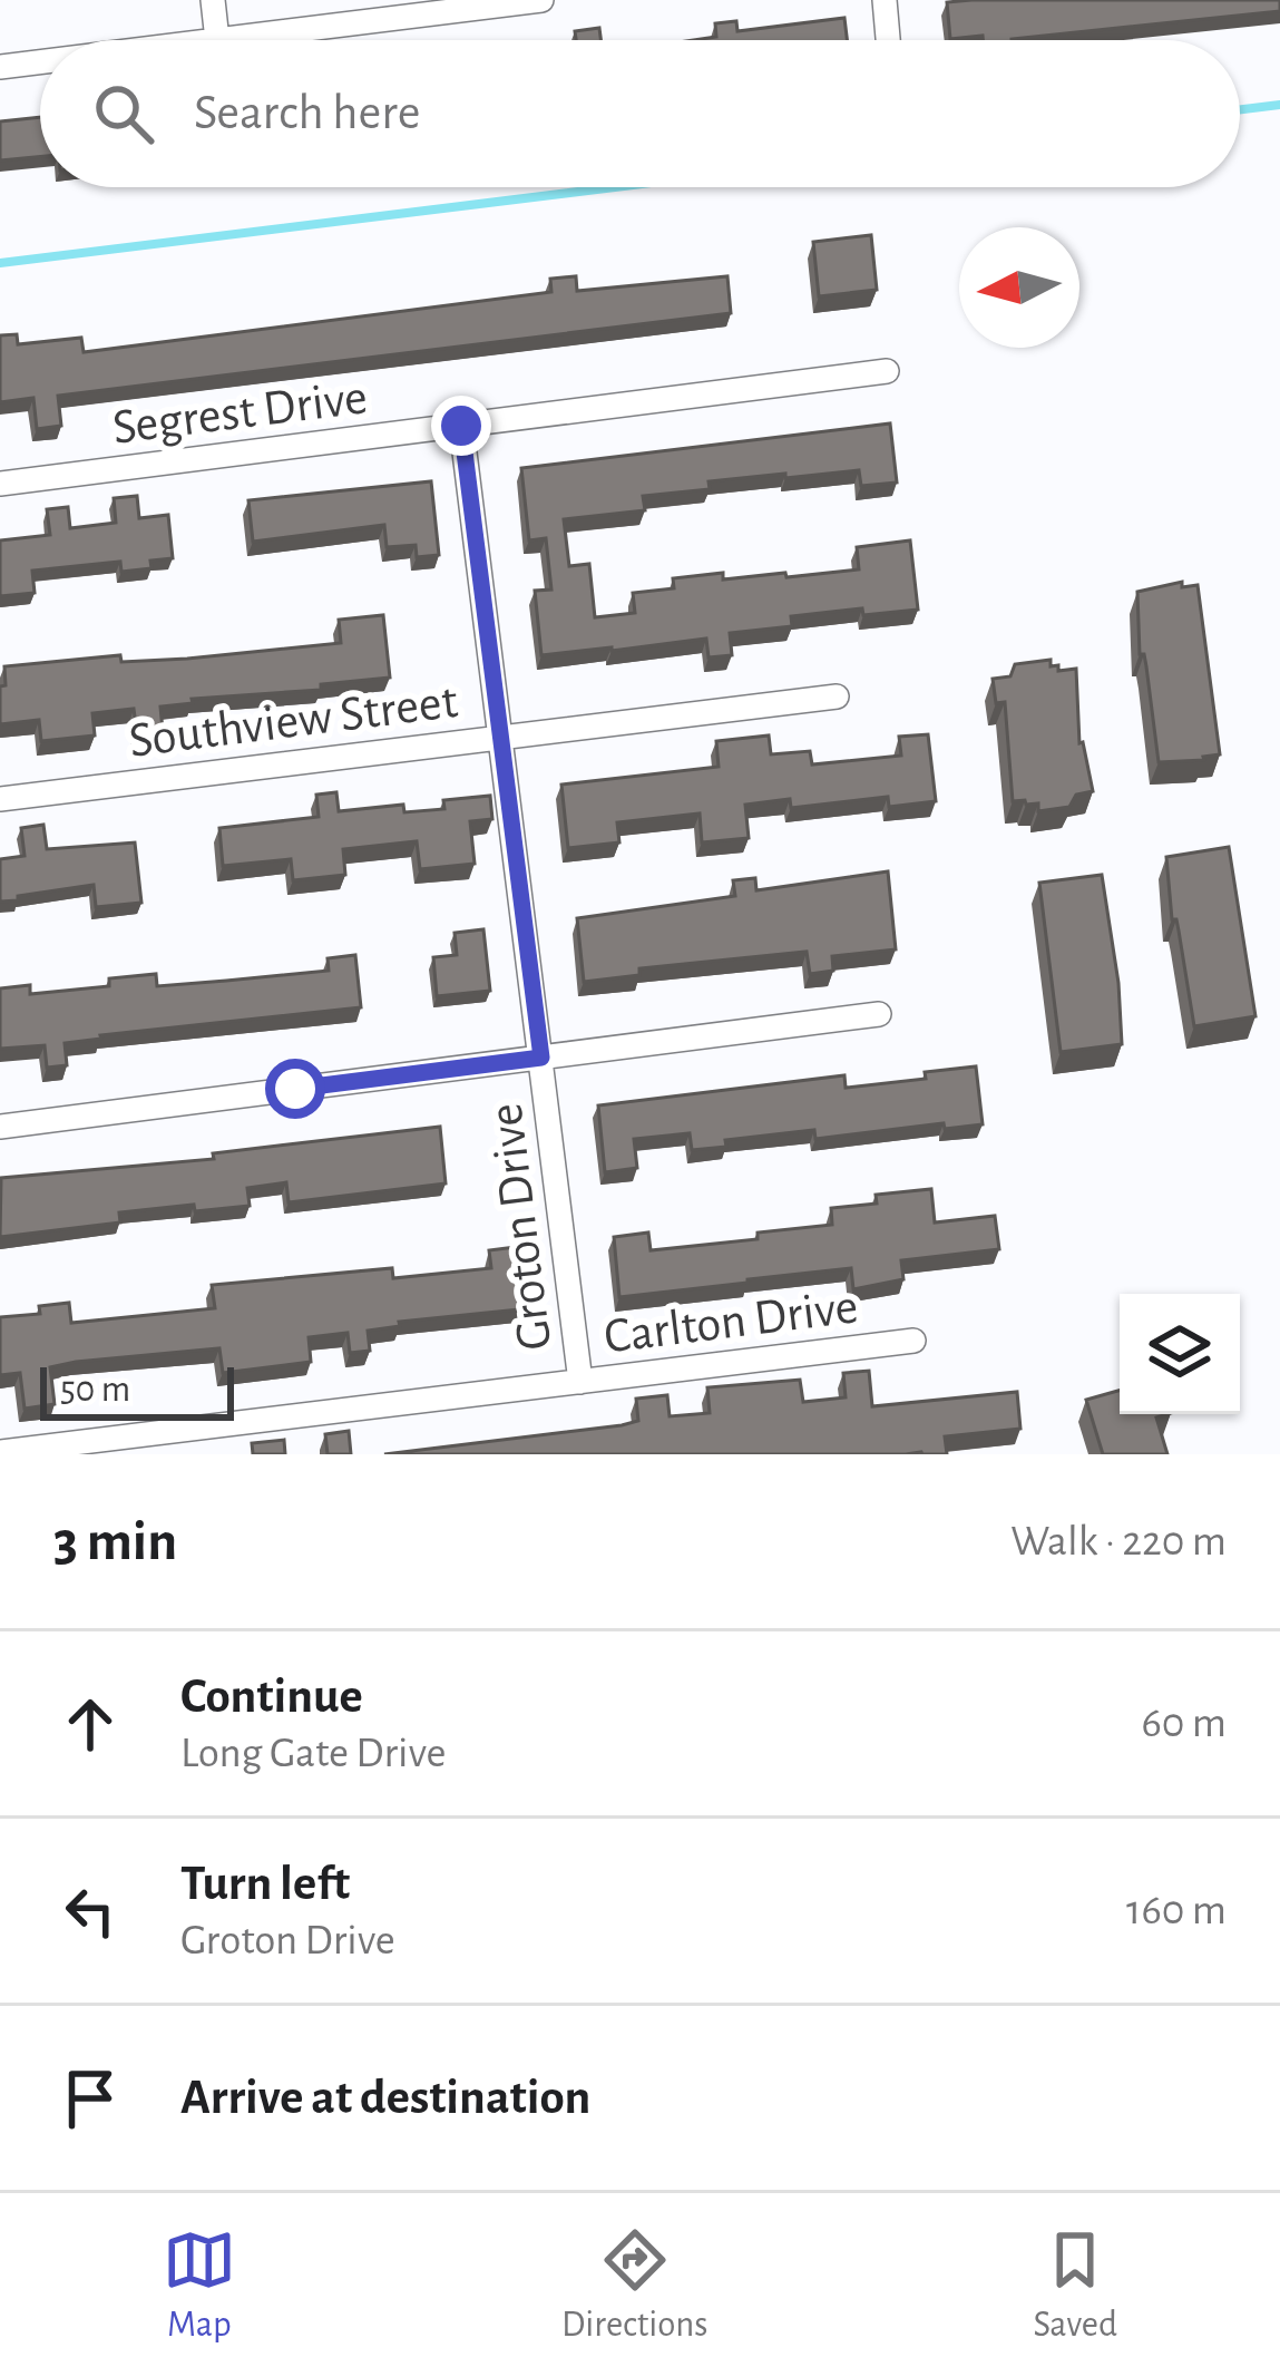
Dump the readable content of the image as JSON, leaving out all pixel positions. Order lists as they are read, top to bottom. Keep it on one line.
{"streets":{"street":["Segrest Drive","Southview Street","Groton Drive","Carlton Drive"]},"crossings":[["Segrest Drive","Groton Drive"],["Southview Street","Groton Drive"],["Groton Drive","Carlton Drive"]],"scale_bar":"50 m","north":"left","page":{"search":"Search here","scale":"50 m","heading":["3 min","Walk · 220 m"],"list":[["Continue","Long Gate Drive","60 m"],["Turn left","Groton Drive","160 m"],"Arrive at destination"],"nav":["Map","Directions","Saved"]}}
